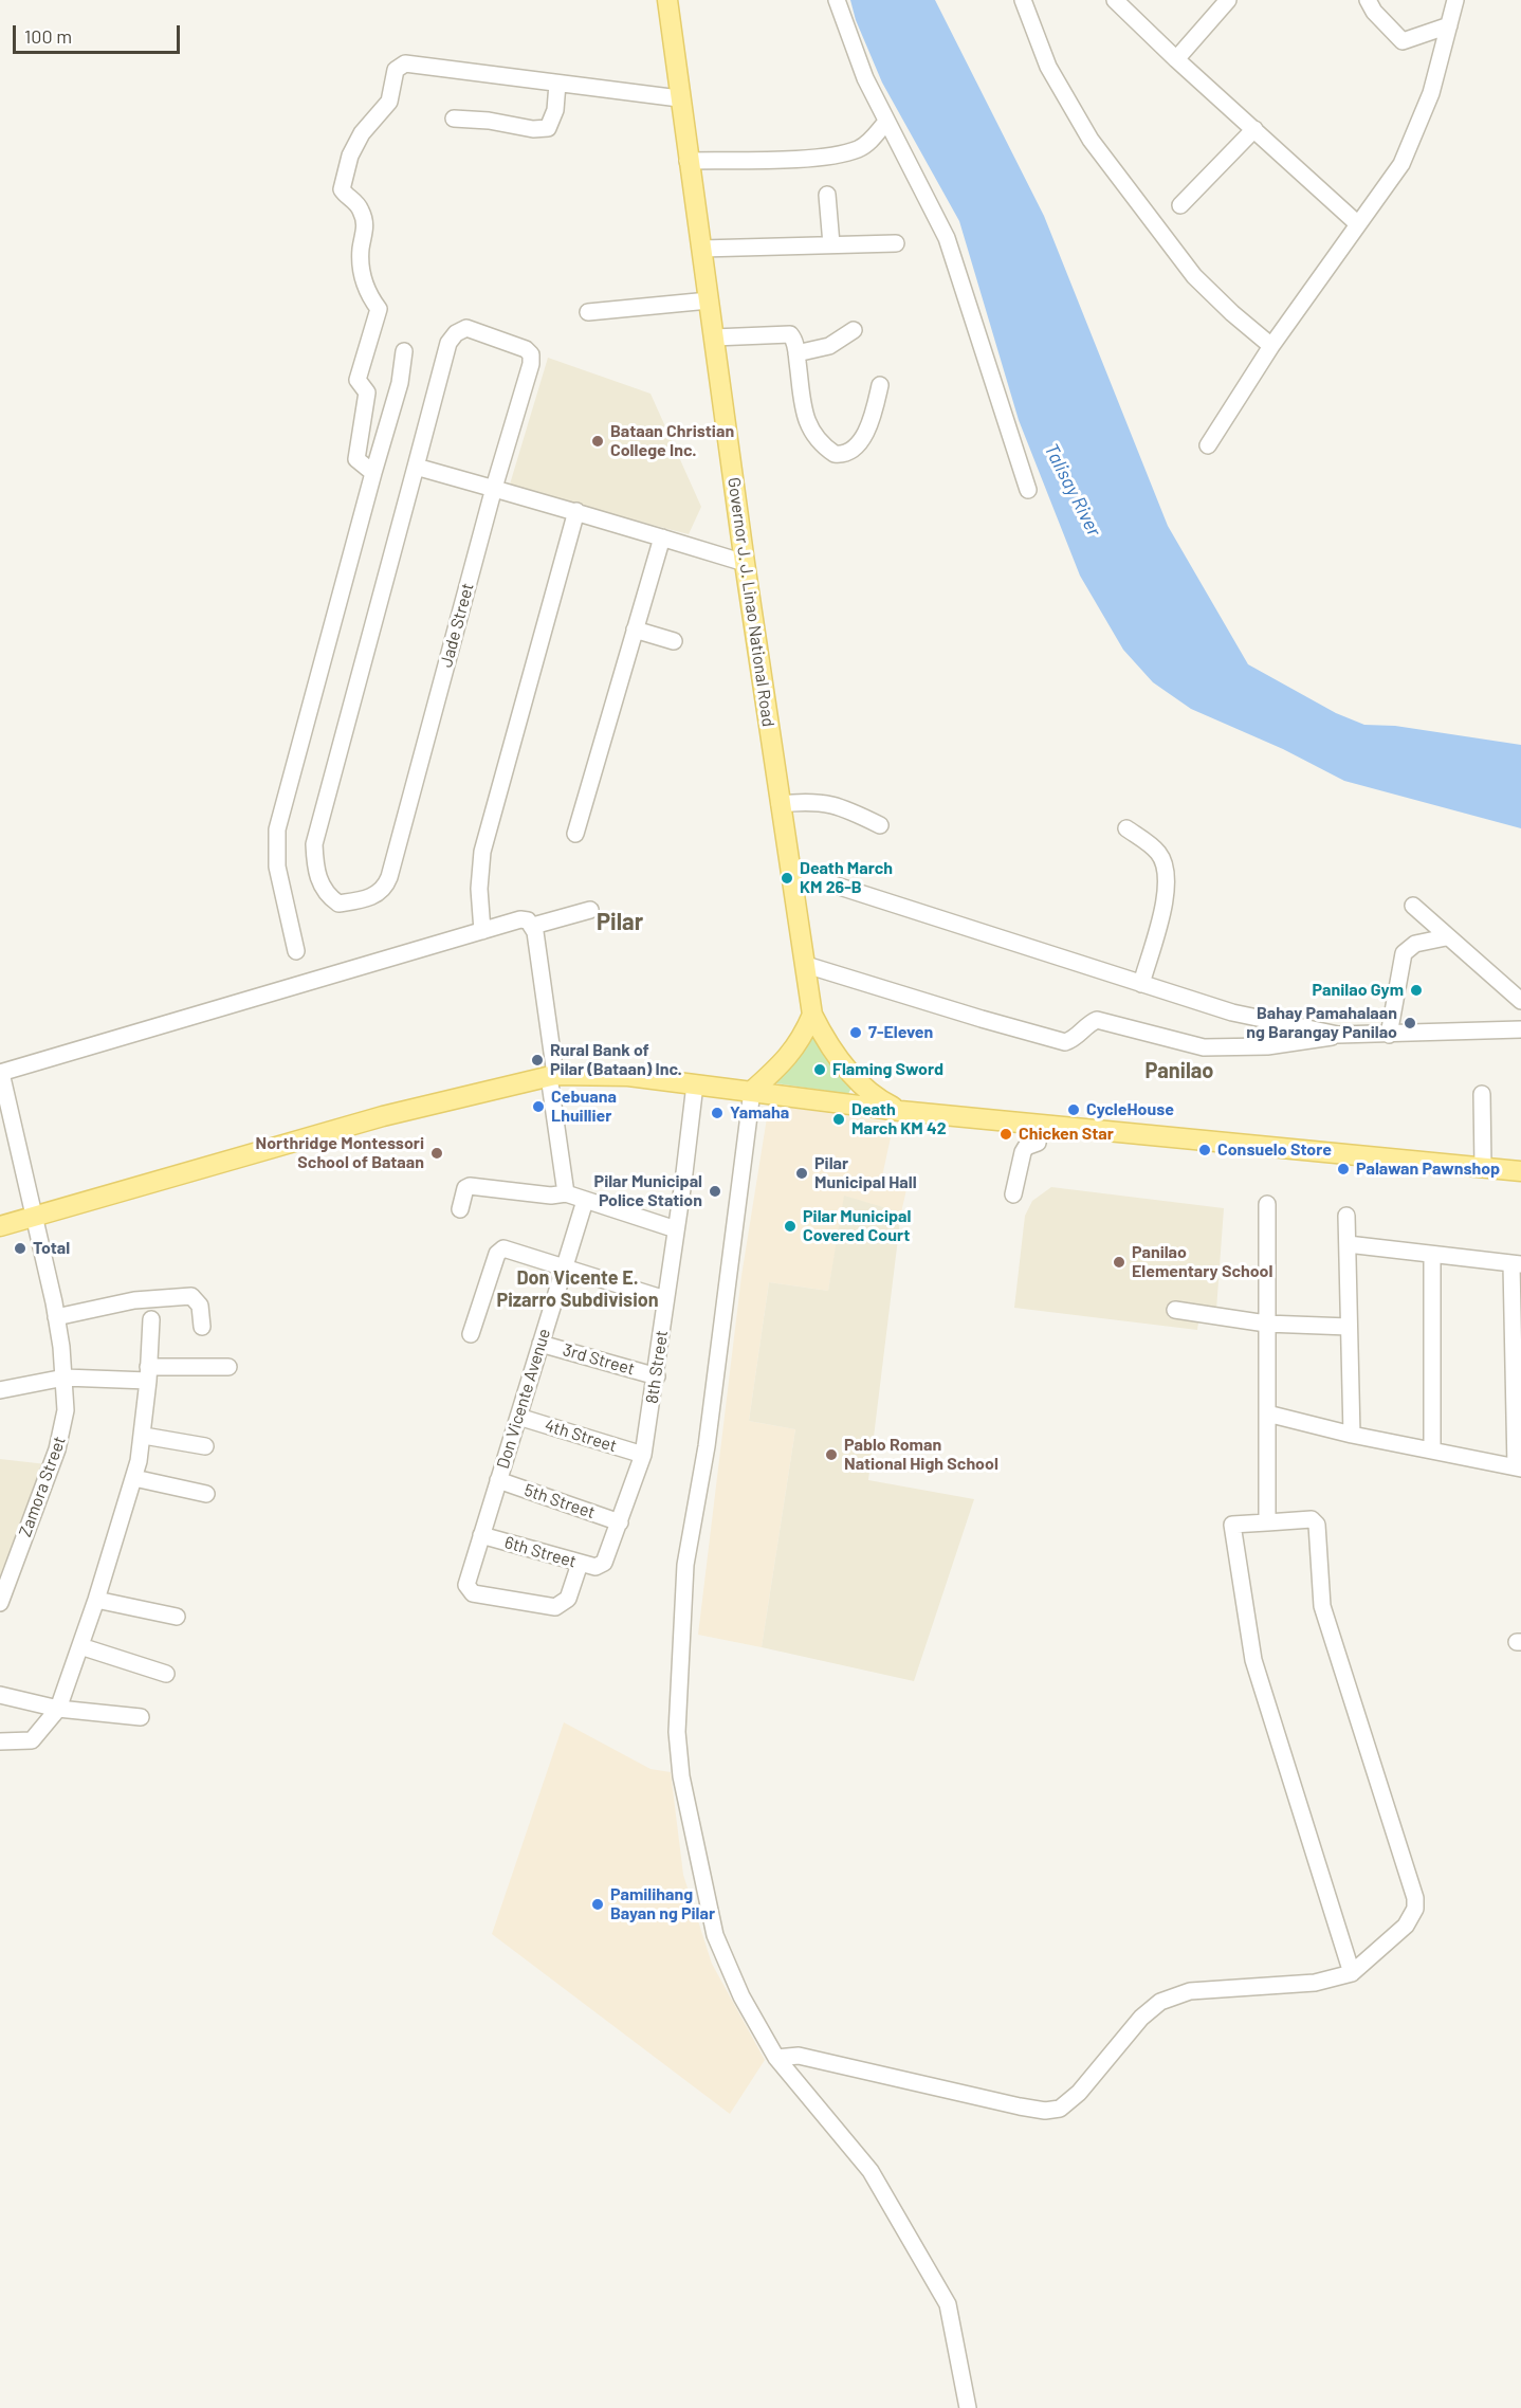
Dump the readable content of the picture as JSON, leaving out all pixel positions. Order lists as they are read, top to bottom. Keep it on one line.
{"streets":{"main road":["Governor J. J. Linao National Road"],"street":["Jade Street","3rd Street","8th Street","Don Vicente Avenue","4th Street","Zamora Street","5th Street","6th Street"]},"crossings":[["3rd Street","8th Street"],["3rd Street","Don Vicente Avenue"],["8th Street","4th Street"],["8th Street","5th Street"],["8th Street","6th Street"],["Don Vicente Avenue","4th Street"],["Don Vicente Avenue","5th Street"],["Don Vicente Avenue","6th Street"]],"districts":["Pilar","Panilao","Don Vicente E. Pizarro Subdivision"],"water":["Talisay River"],"places":["Bataan Christian College Inc.","Death March KM 26-B","Panilao Gym","Bahay Pamahalaan ng Barangay Panilao","7-Eleven","Rural Bank of Pilar (Bataan) Inc.","Flaming Sword","Cebuana Lhuillier","CycleHouse","Yamaha","Death March KM 42","Chicken Star","Consuelo Store","Northridge Montessori School of Bataan","Palawan Pawnshop","Pilar Municipal Hall","Pilar Municipal Police Station","Pilar Municipal Covered Court","Total","Panilao Elementary School","Pablo Roman National High School","Pamilihang Bayan ng Pilar"],"scale_bar":"100 m"}
